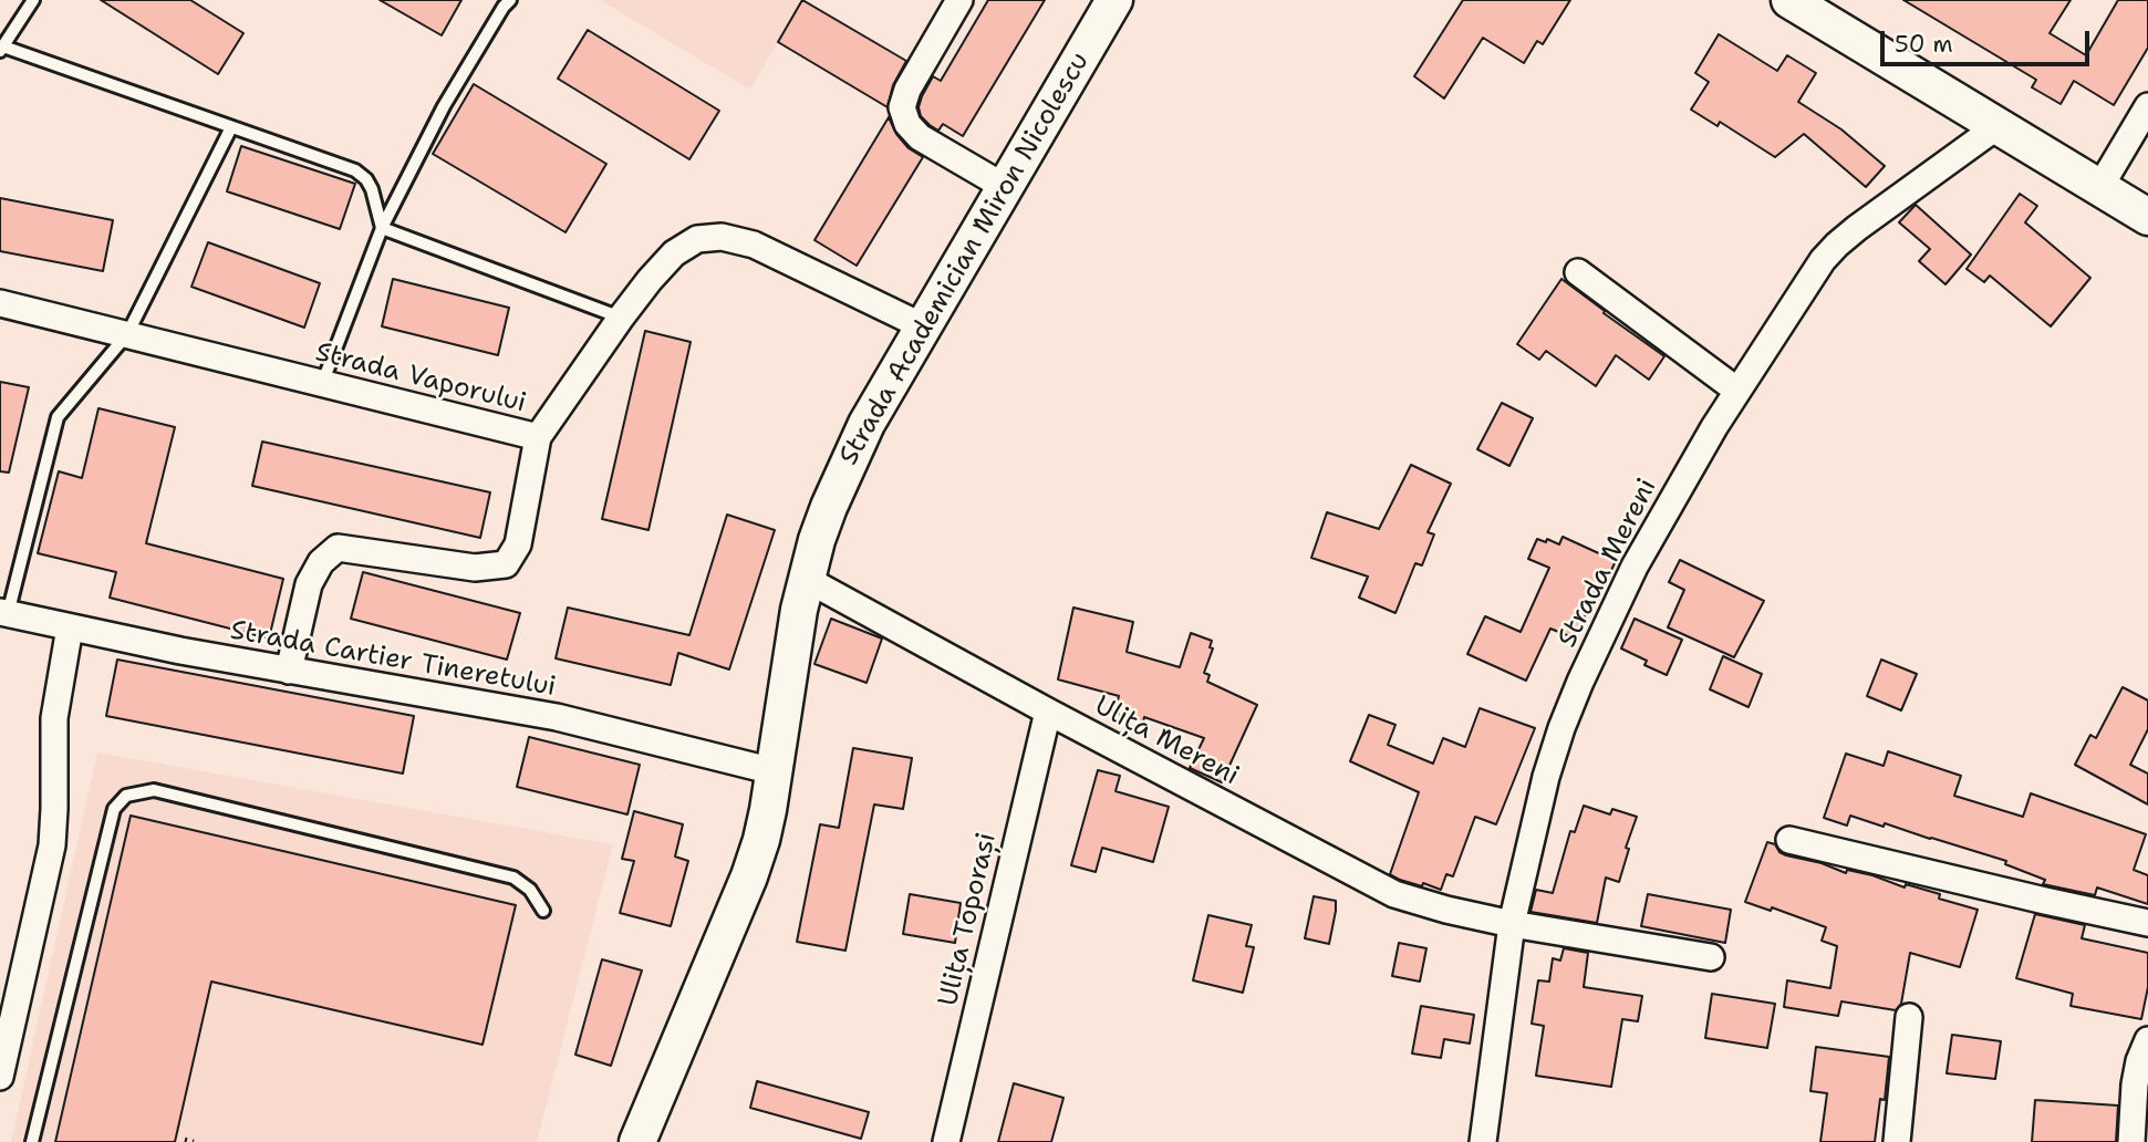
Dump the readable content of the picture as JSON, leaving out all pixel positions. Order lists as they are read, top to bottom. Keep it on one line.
{"streets":{"street":["Strada Academician Miron Nicolescu","Strada Vaporului","Strada Mereni","Strada Cartier Tineretului","Ulița Mereni","Ulița Toporași"]},"crossings":[["Strada Academician Miron Nicolescu","Strada Cartier Tineretului"],["Strada Academician Miron Nicolescu","Ulița Mereni"],["Strada Vaporului","Strada Cartier Tineretului"],["Strada Mereni","Ulița Mereni"],["Ulița Mereni","Ulița Toporași"]],"scale_bar":"50 m"}
